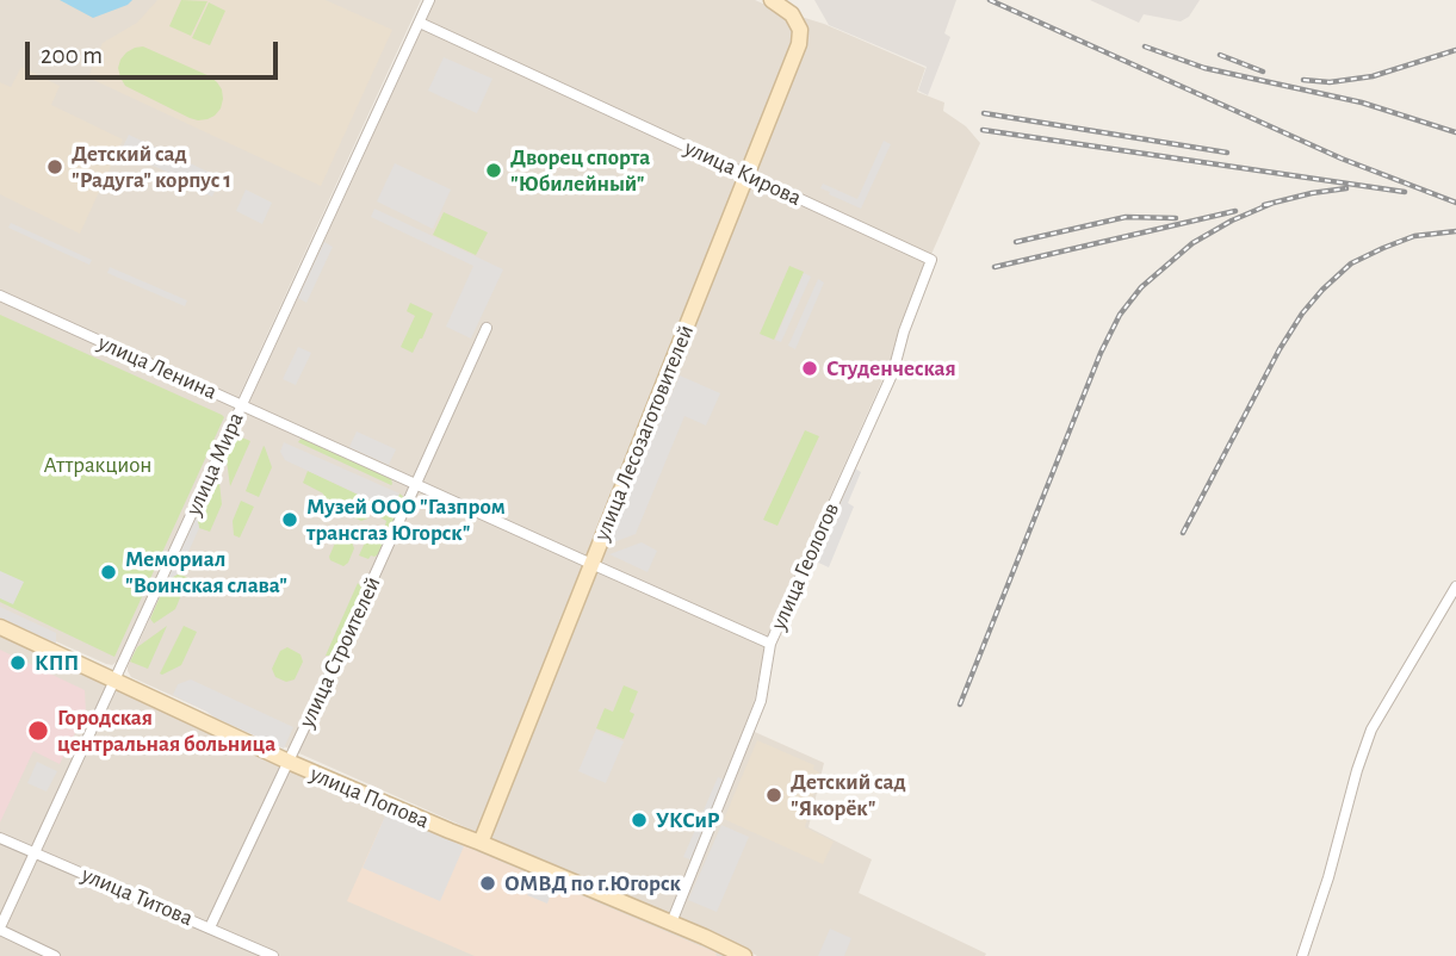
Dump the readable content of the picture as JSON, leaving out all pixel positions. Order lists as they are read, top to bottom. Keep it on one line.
{"streets":{"main road":["улица Лесозаготовителей","улица Попова"],"street":["улица Кирова","улица Ленина","улица Мира","улица Геологов","улица Строителей","улица Титова"]},"crossings":[["улица Кирова","улица Лесозаготовителей"],["улица Кирова","улица Мира"],["улица Кирова","улица Геологов"],["улица Ленина","улица Лесозаготовителей"],["улица Ленина","улица Мира"],["улица Ленина","улица Геологов"],["улица Ленина","улица Строителей"],["улица Лесозаготовителей","улица Попова"],["улица Мира","улица Попова"],["улица Мира","улица Титова"],["улица Геологов","улица Попова"],["улица Строителей","улица Попова"],["улица Строителей","улица Титова"]],"parks":["Аттракцион"],"places":["Детский сад \"Радуга\" корпус 1","Дворец спорта \"Юбилейный\"","Студенческая","Музей ООО \"Газпром трансгаз Югорск\"","Мемориал \"Воинская слава\"","КПП","Городская центральная больница","Детский сад \"Якорёк\"","УКСиР","ОМВД по г.Югорск"],"scale_bar":"200 m"}
